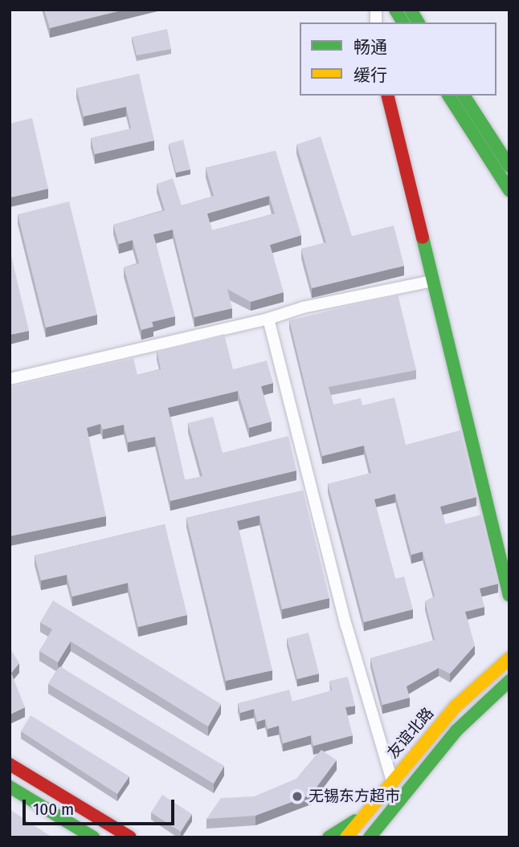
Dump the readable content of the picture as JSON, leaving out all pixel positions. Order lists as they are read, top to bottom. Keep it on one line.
{"streets":{"street":["友谊北路"]},"places":["无锡东方超市"],"legend":["畅通","缓行"],"scale_bar":"100 m"}
